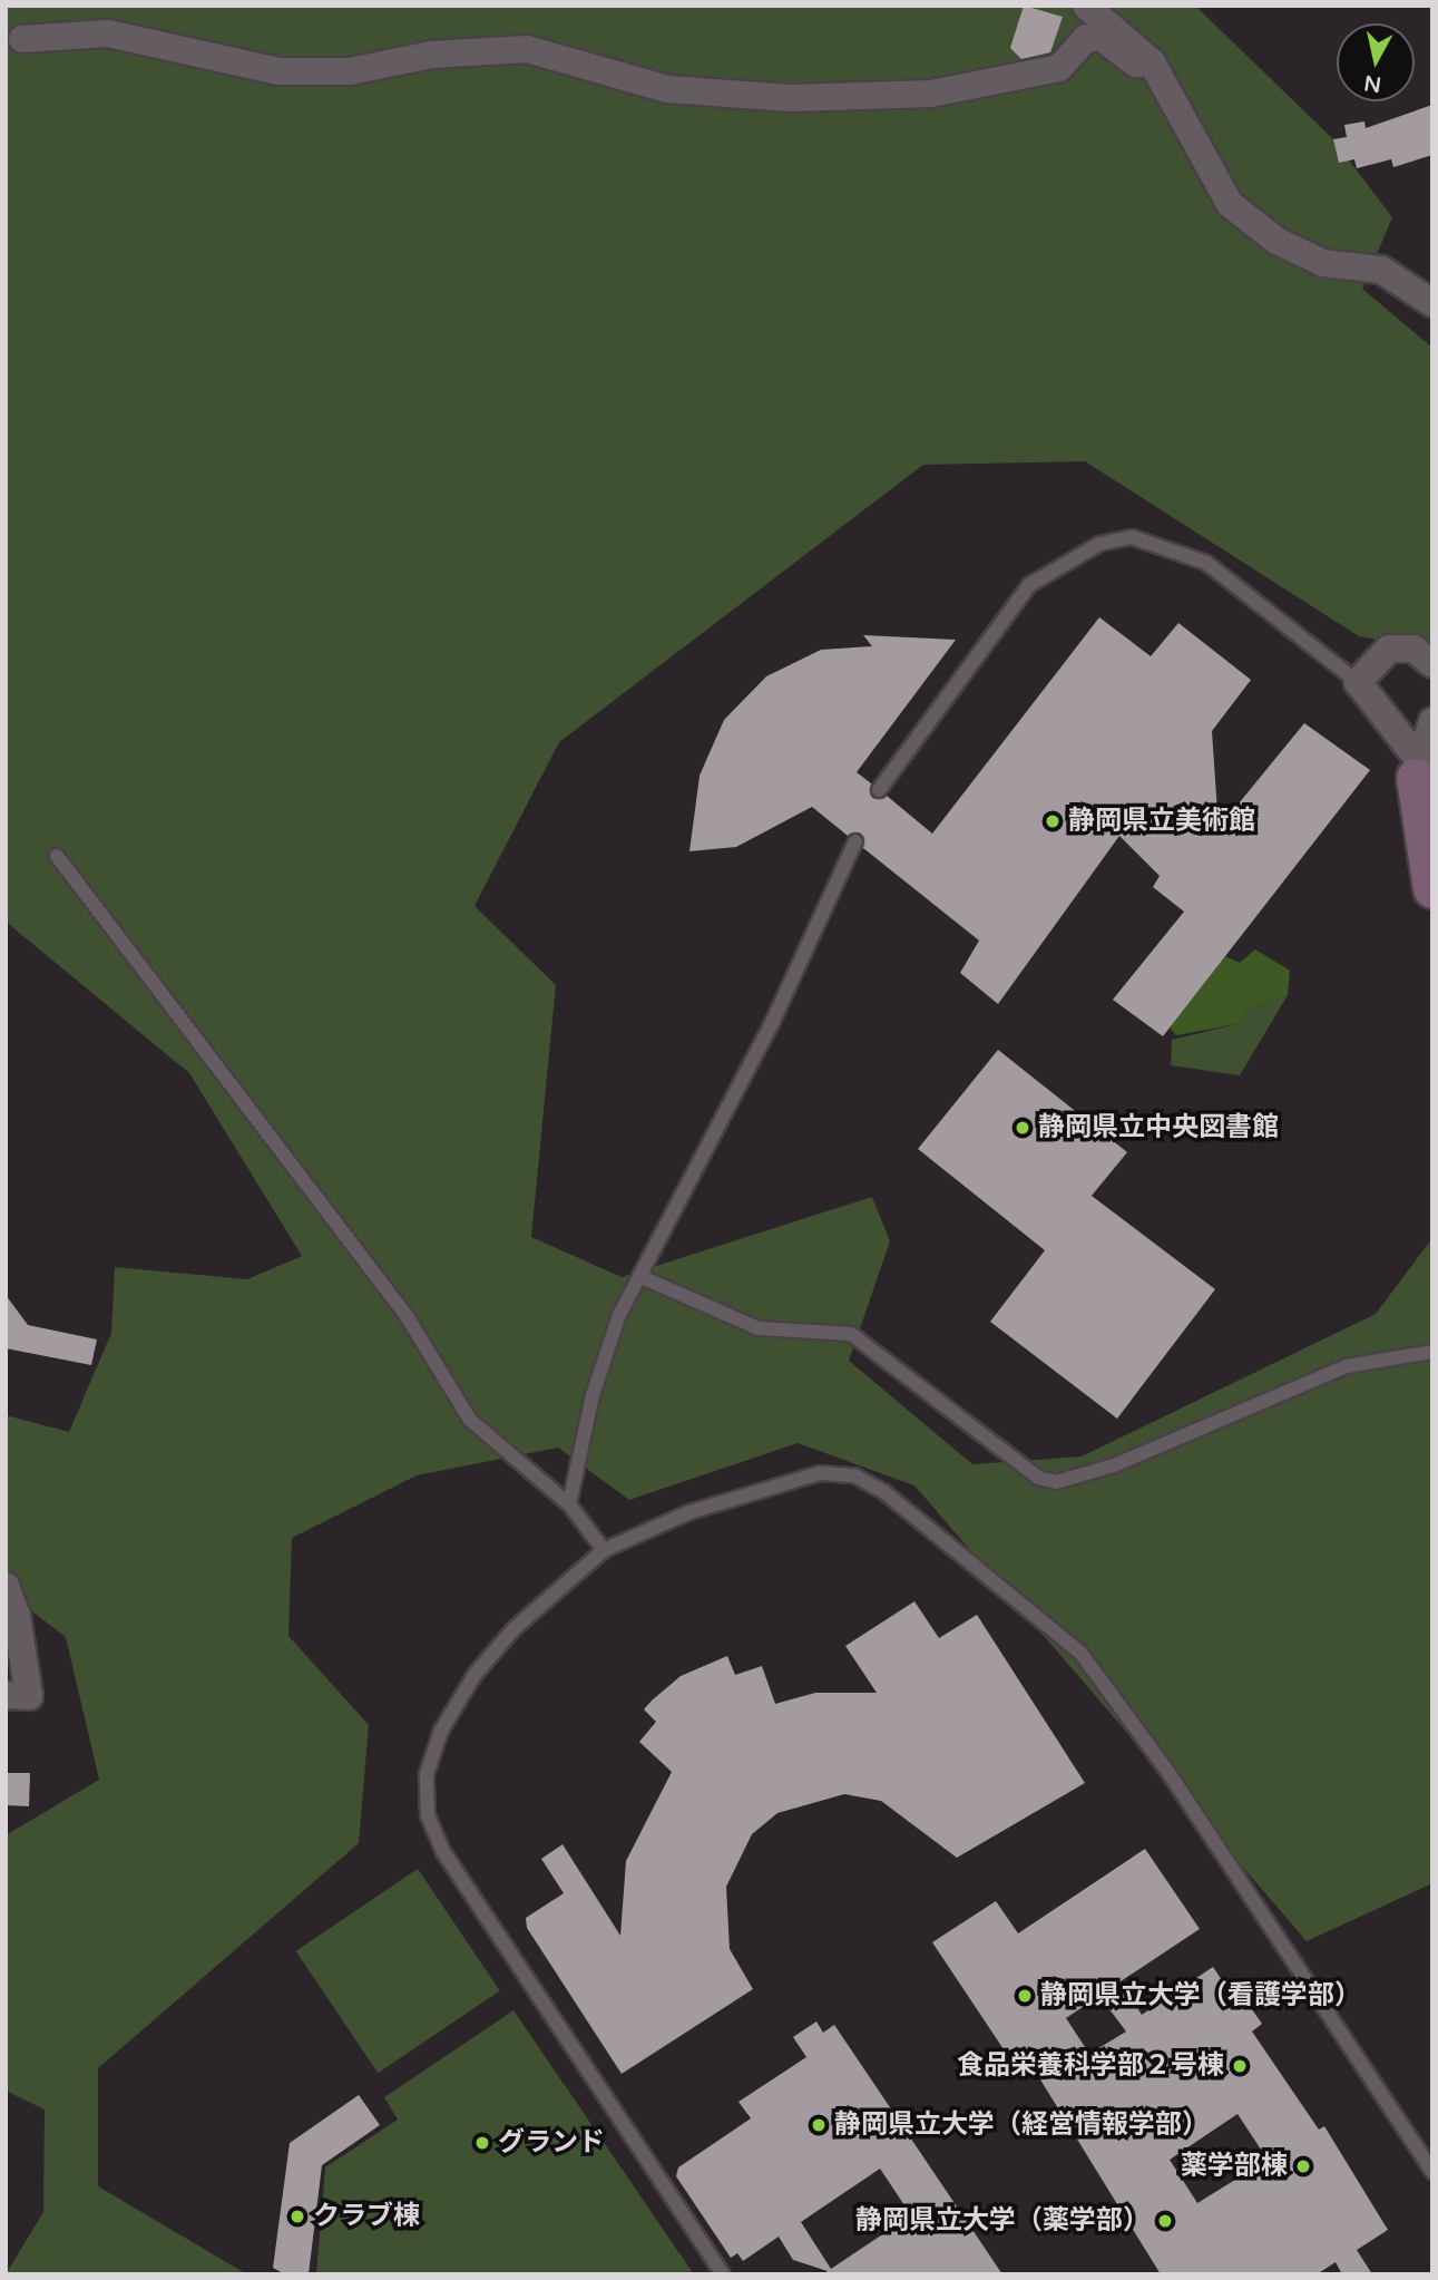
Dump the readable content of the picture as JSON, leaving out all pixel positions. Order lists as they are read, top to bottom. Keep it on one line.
{"places":["静岡県立美術館","静岡県立中央図書館","静岡県立大学（看護学部）","食品栄養科学部２号棟","静岡県立大学（経営情報学部）","グランド","薬学部棟","クラブ棟","静岡県立大学（薬学部）"],"north":"bottom"}
